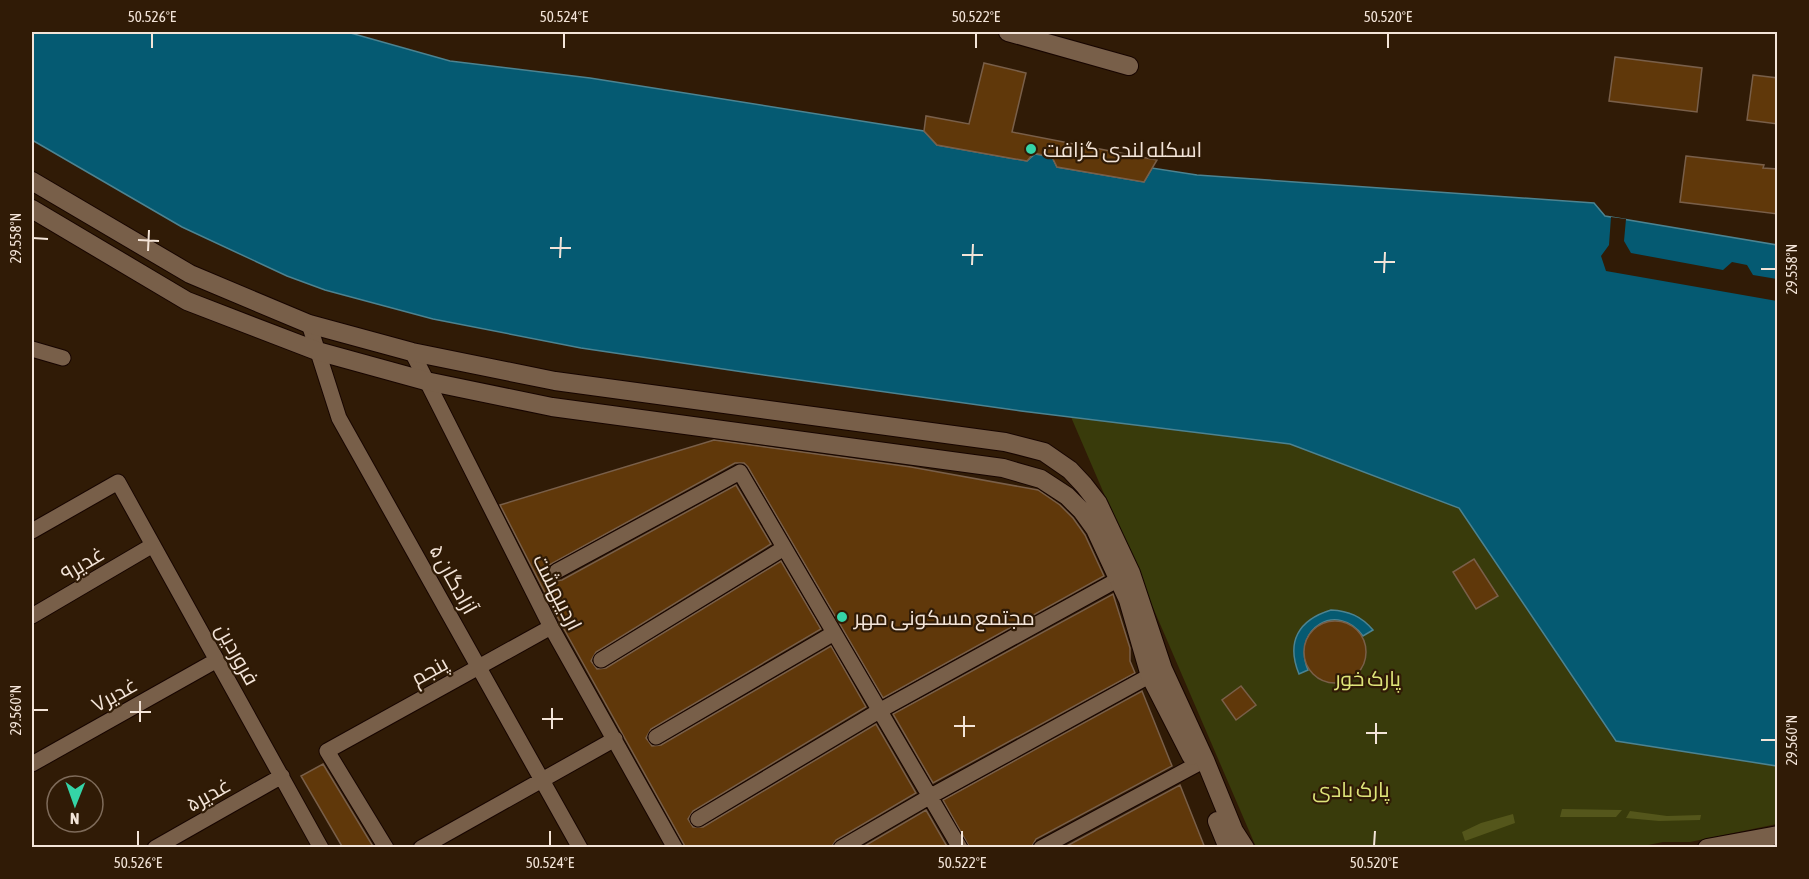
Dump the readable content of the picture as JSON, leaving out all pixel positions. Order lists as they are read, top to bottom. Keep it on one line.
{"streets":{"street":["غدیر۹","آزادگان ۵","اردیبهشت","فروردین","پنجم","غدیر۷","غدیر۵"]},"crossings":[["غدیر۹","فروردین"],["آزادگان ۵","پنجم"],["اردیبهشت","پنجم"],["فروردین","غدیر۷"],["فروردین","غدیر۵"]],"parks":["پارک خور","پارک بادی"],"places":["اسکله لندی گزافت","مجتمع مسکونی مهر"],"north":"bottom","coordinates":["50.526°E","50.524°E","50.522°E","50.520°E","29.558°N","29.560°N"]}
